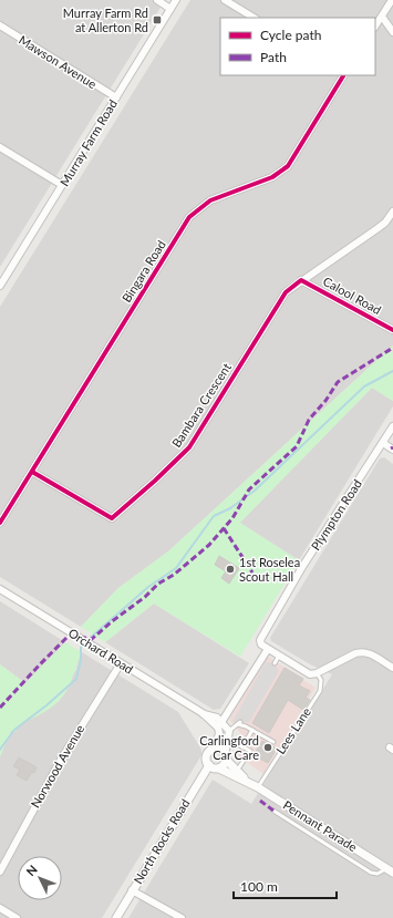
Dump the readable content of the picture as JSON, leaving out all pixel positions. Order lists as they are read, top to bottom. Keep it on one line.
{"streets":{"street":["Mawson Avenue","Murray Farm Road","Bingara Road","Calool Road","Bambara Crescent","Plympton Road","Orchard Road","Norwood Avenue","Pennant Parade","North Rocks Road"],"lane":["Lees Lane"]},"crossings":[["Mawson Avenue","Murray Farm Road"],["Bingara Road","Bambara Crescent"],["Calool Road","Bambara Crescent"],["Orchard Road","Norwood Avenue"],["Lees Lane","Pennant Parade"],["Pennant Parade","North Rocks Road"]],"places":{"transit":["Murray Farm Rd at Allerton Rd"],"other":["1st Roselea Scout Hall","Carlingford Car Care"]},"legend":["Cycle path","Path"],"scale_bar":"100 m","north":"top left"}
